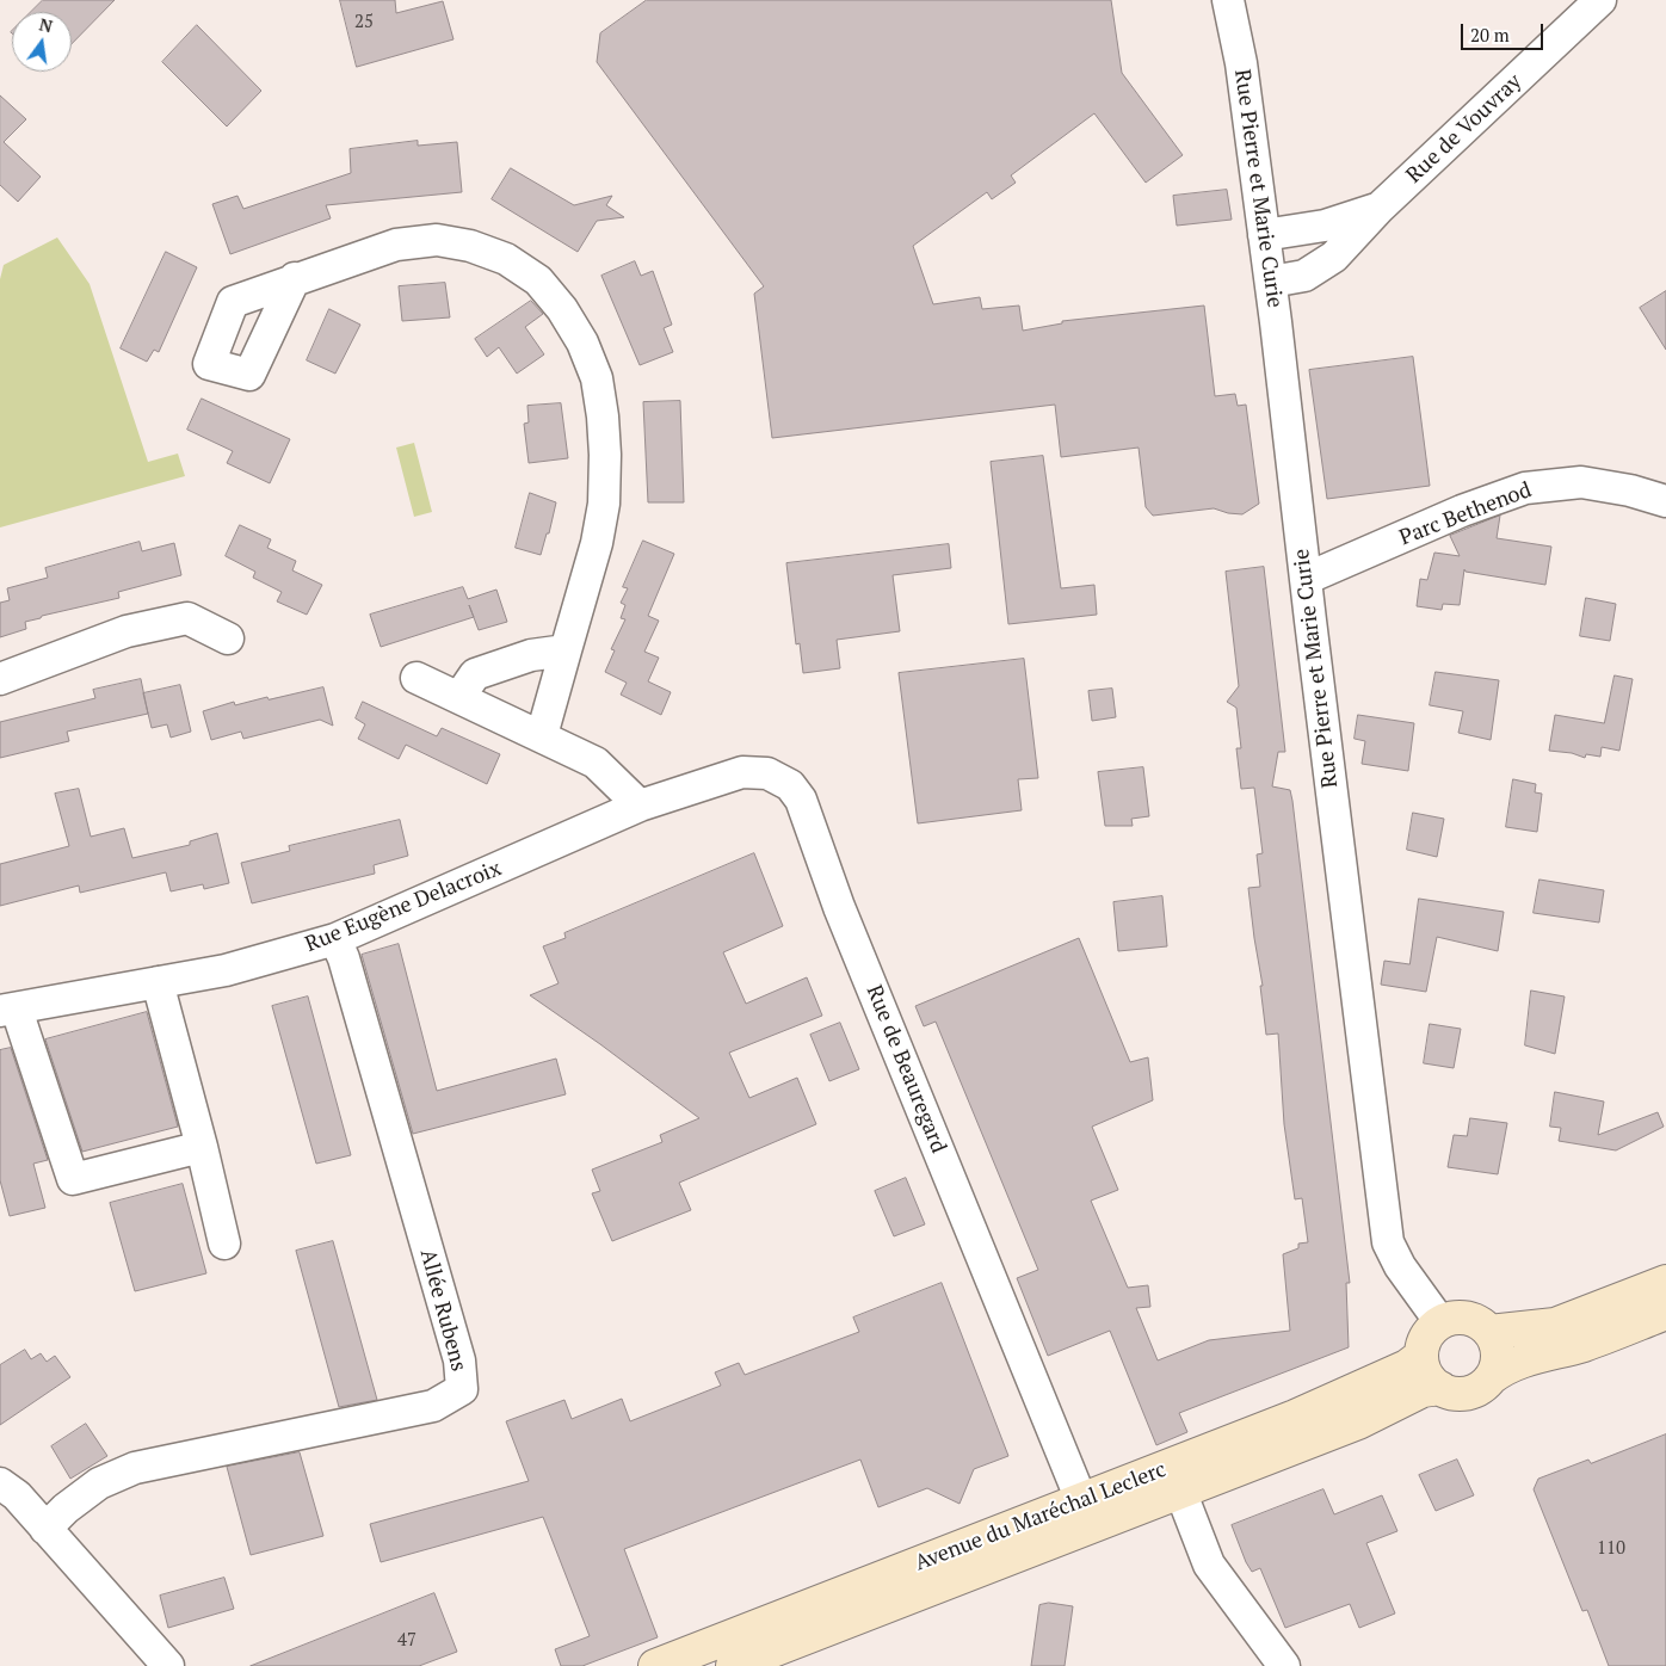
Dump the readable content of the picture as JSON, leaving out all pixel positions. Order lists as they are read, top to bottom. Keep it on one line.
{"streets":{"main road":["Avenue du Maréchal Leclerc"],"street":["Rue de Vouvray","Rue Pierre et Marie Curie","Parc Bethenod","Rue Eugène Delacroix","Rue de Beauregard","Allée Rubens"]},"crossings":[["Rue de Vouvray","Rue Pierre et Marie Curie"],["Rue Pierre et Marie Curie","Parc Bethenod"],["Rue Pierre et Marie Curie","Avenue du Maréchal Leclerc"],["Rue Eugène Delacroix","Rue de Beauregard"],["Rue Eugène Delacroix","Allée Rubens"],["Rue de Beauregard","Avenue du Maréchal Leclerc"]],"house_numbers":["25","110","47"],"scale_bar":"20 m","north":"top"}
